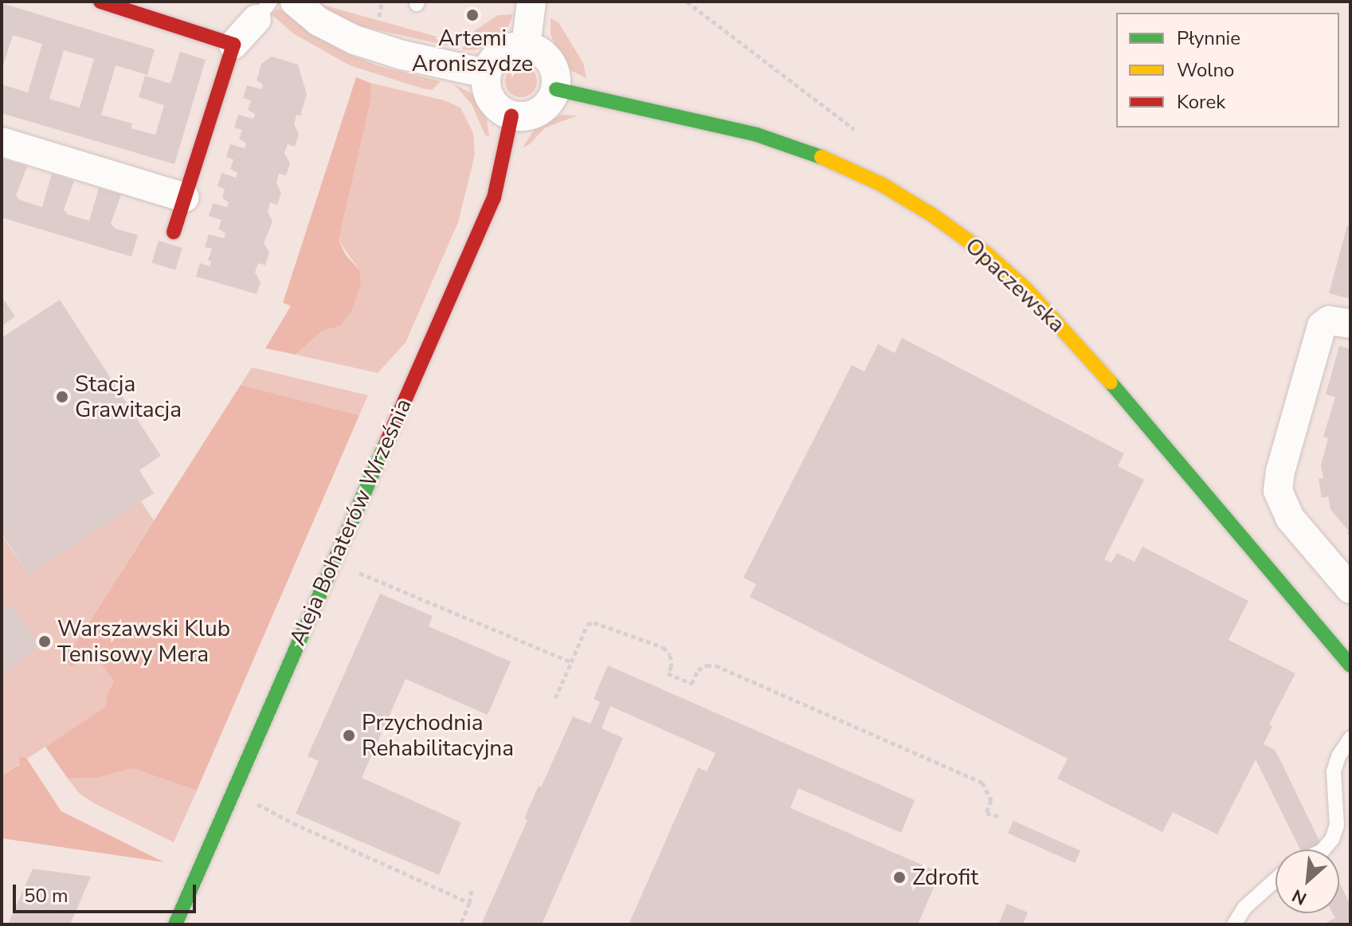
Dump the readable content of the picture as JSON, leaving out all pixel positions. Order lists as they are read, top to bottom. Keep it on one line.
{"streets":{"street":["Opaczewska","Aleja Bohaterów Września"]},"crossings":[["Opaczewska","Aleja Bohaterów Września"]],"places":["Artemi Aroniszydze","Stacja Grawitacja","Warszawski Klub Tenisowy Mera","Przychodnia Rehabilitacyjna","Zdrofit"],"legend":["Płynnie","Wolno","Korek"],"scale_bar":"50 m","north":"bottom left"}
